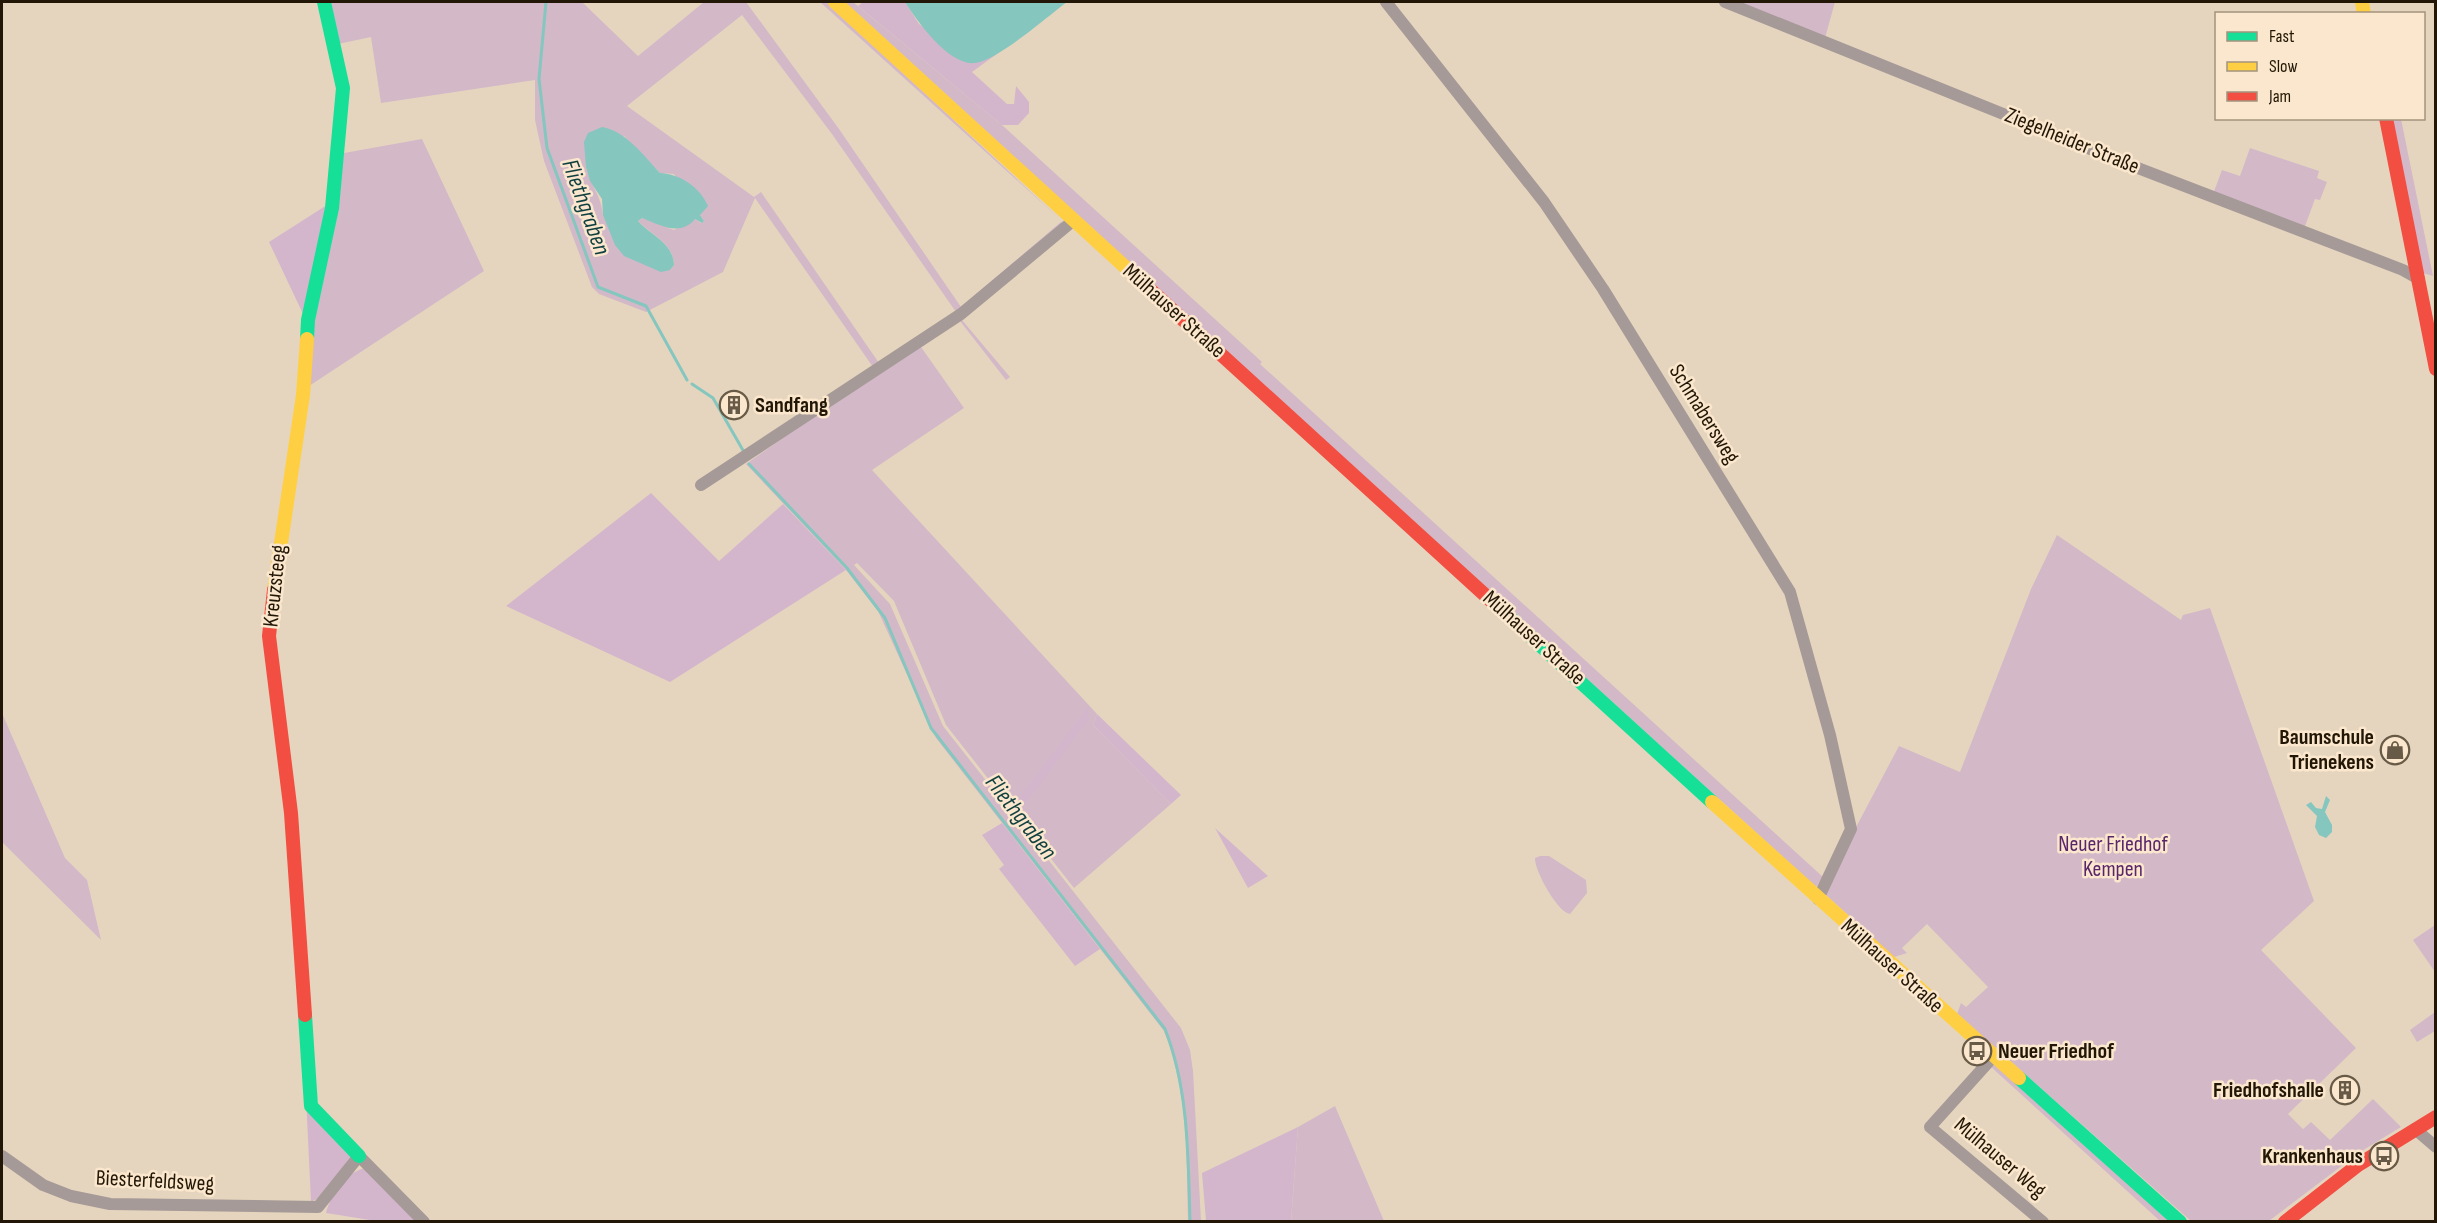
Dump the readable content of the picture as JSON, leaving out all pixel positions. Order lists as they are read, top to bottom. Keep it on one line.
{"streets":{"street":["Ziegelheider Straße","Mülhauser Straße","Schmabersweg","Kreuzsteeg","Mülhauser Weg","Biesterfeldsweg"]},"crossings":[["Mülhauser Straße","Schmabersweg"],["Mülhauser Straße","Mülhauser Weg"],["Kreuzsteeg","Biesterfeldsweg"]],"water":["Fliethgraben"],"parks":["Neuer Friedhof Kempen"],"places":{"building":["Sandfang","Friedhofshalle"],"shop":["Baumschule Trienekens"],"bus stop":["Neuer Friedhof","Krankenhaus"]},"legend":["Fast","Slow","Jam"]}
